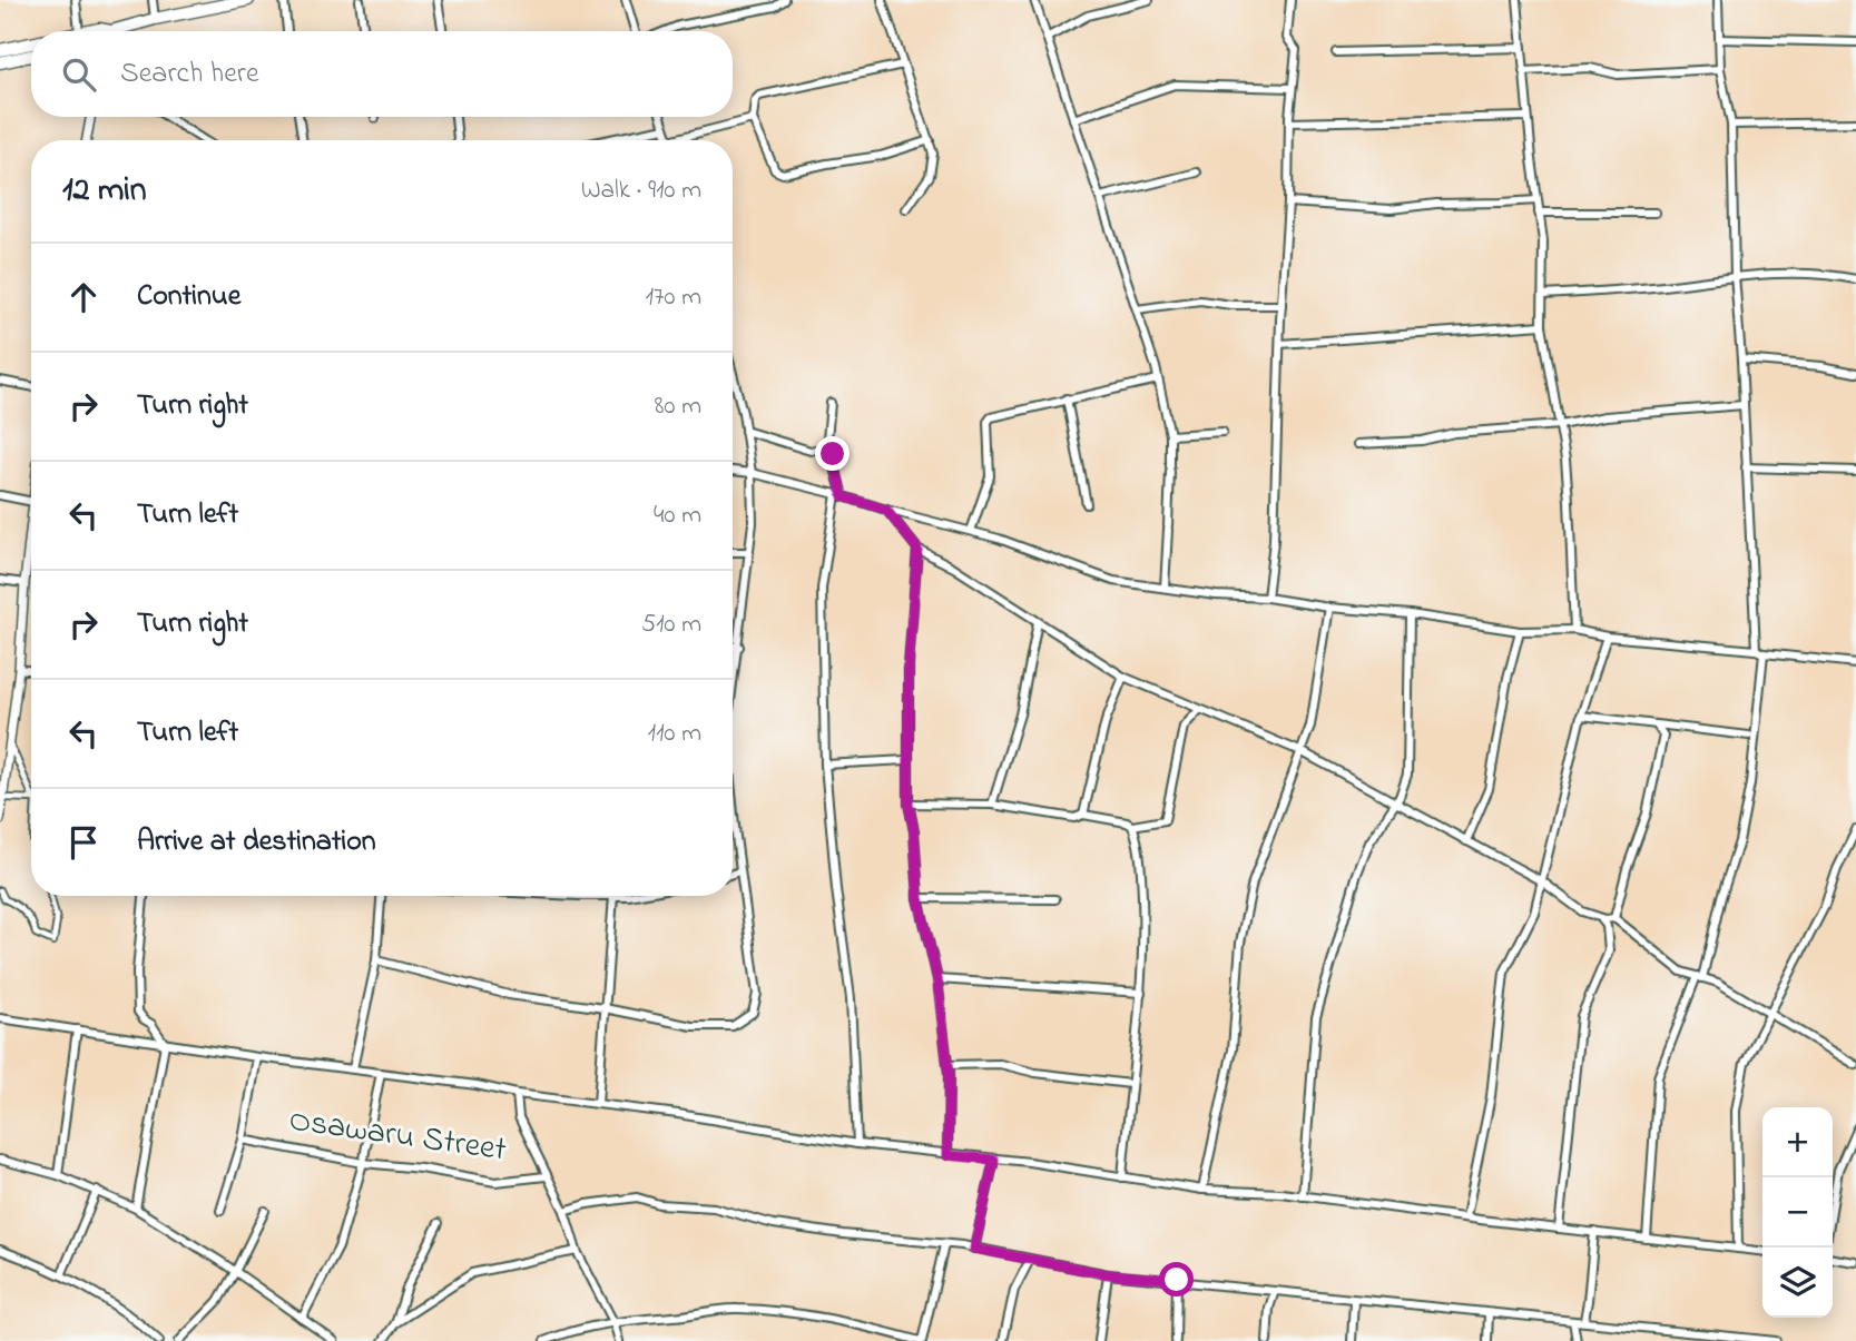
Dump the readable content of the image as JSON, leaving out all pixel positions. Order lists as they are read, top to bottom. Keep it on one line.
{"streets":{"street":["Osawaru Street"]},"page":{"search":"Search here","heading":["12 min","Walk · 910 m"],"list":[["Continue","170 m"],["Turn right","80 m"],["Turn left","40 m"],["Turn right","510 m"],["Turn left","110 m"],"Arrive at destination"],"map_buttons":["+","−"]}}
